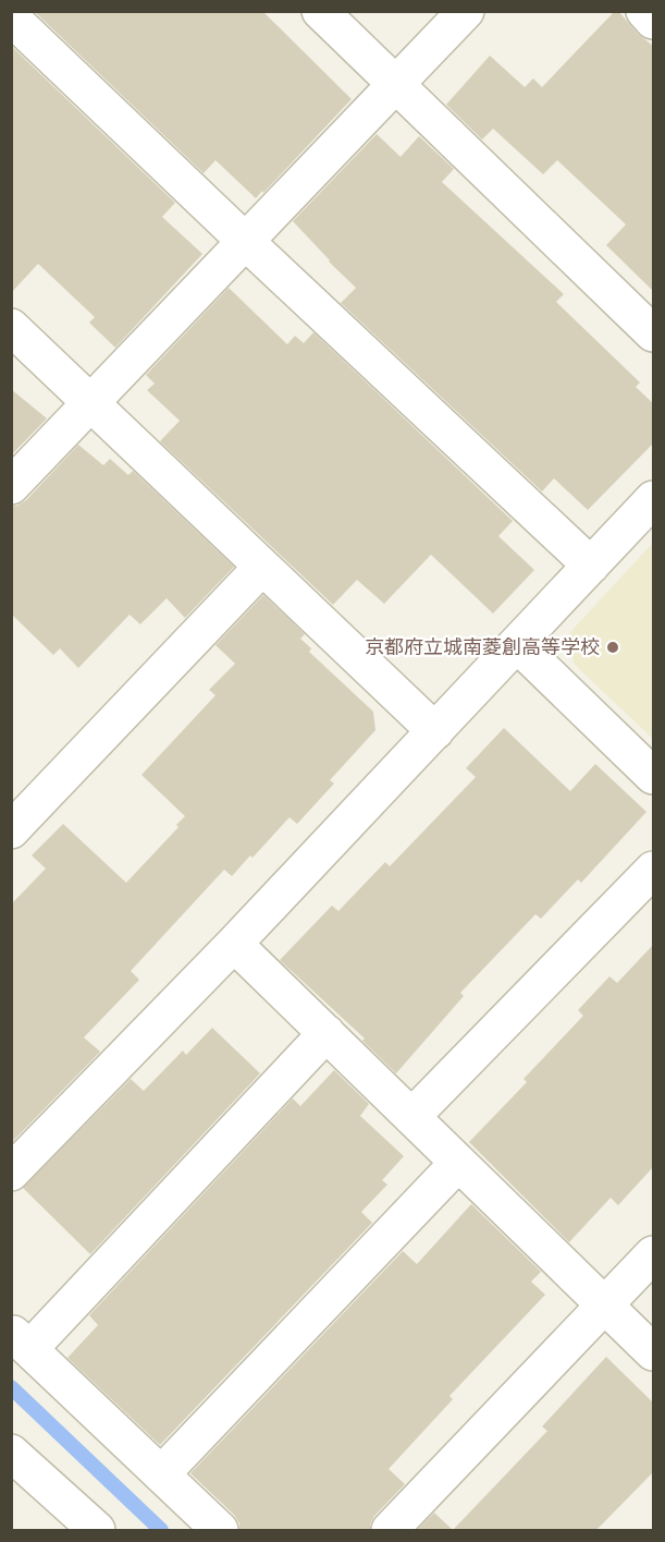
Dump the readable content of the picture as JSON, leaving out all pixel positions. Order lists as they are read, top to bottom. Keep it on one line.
{"places":["京都府立城南菱創高等学校"]}
